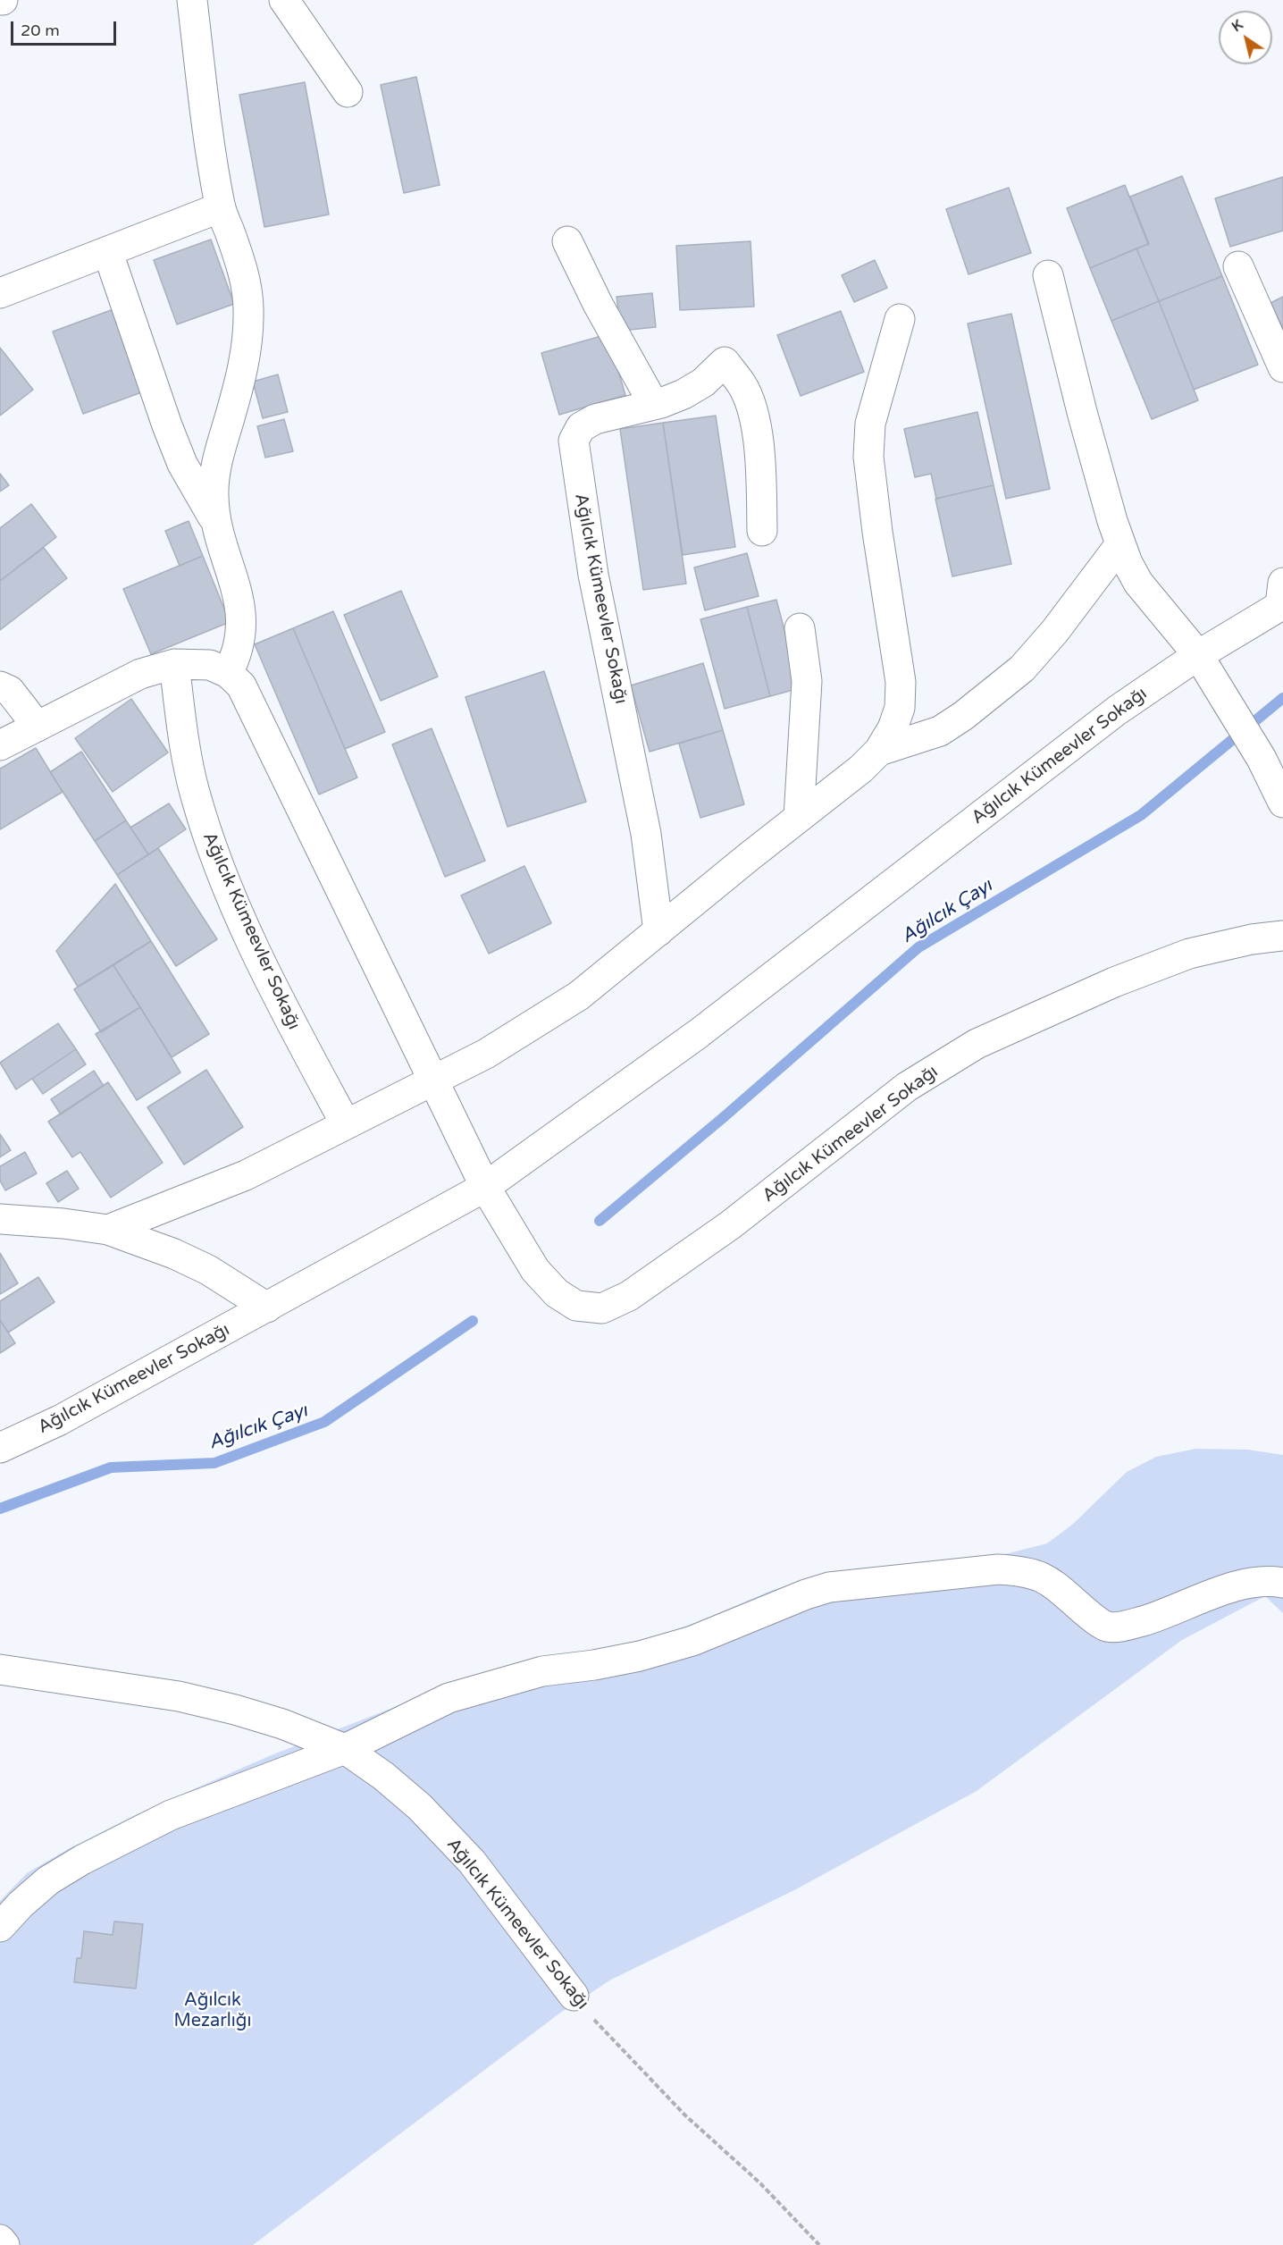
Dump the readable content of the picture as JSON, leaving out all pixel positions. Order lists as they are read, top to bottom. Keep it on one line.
{"streets":{"street":["Ağılcık Kümeevler Sokağı"]},"water":["Ağılcık Çayı"],"parks":["Ağılcık Mezarlığı"],"scale_bar":"20 m","north":"top left"}
